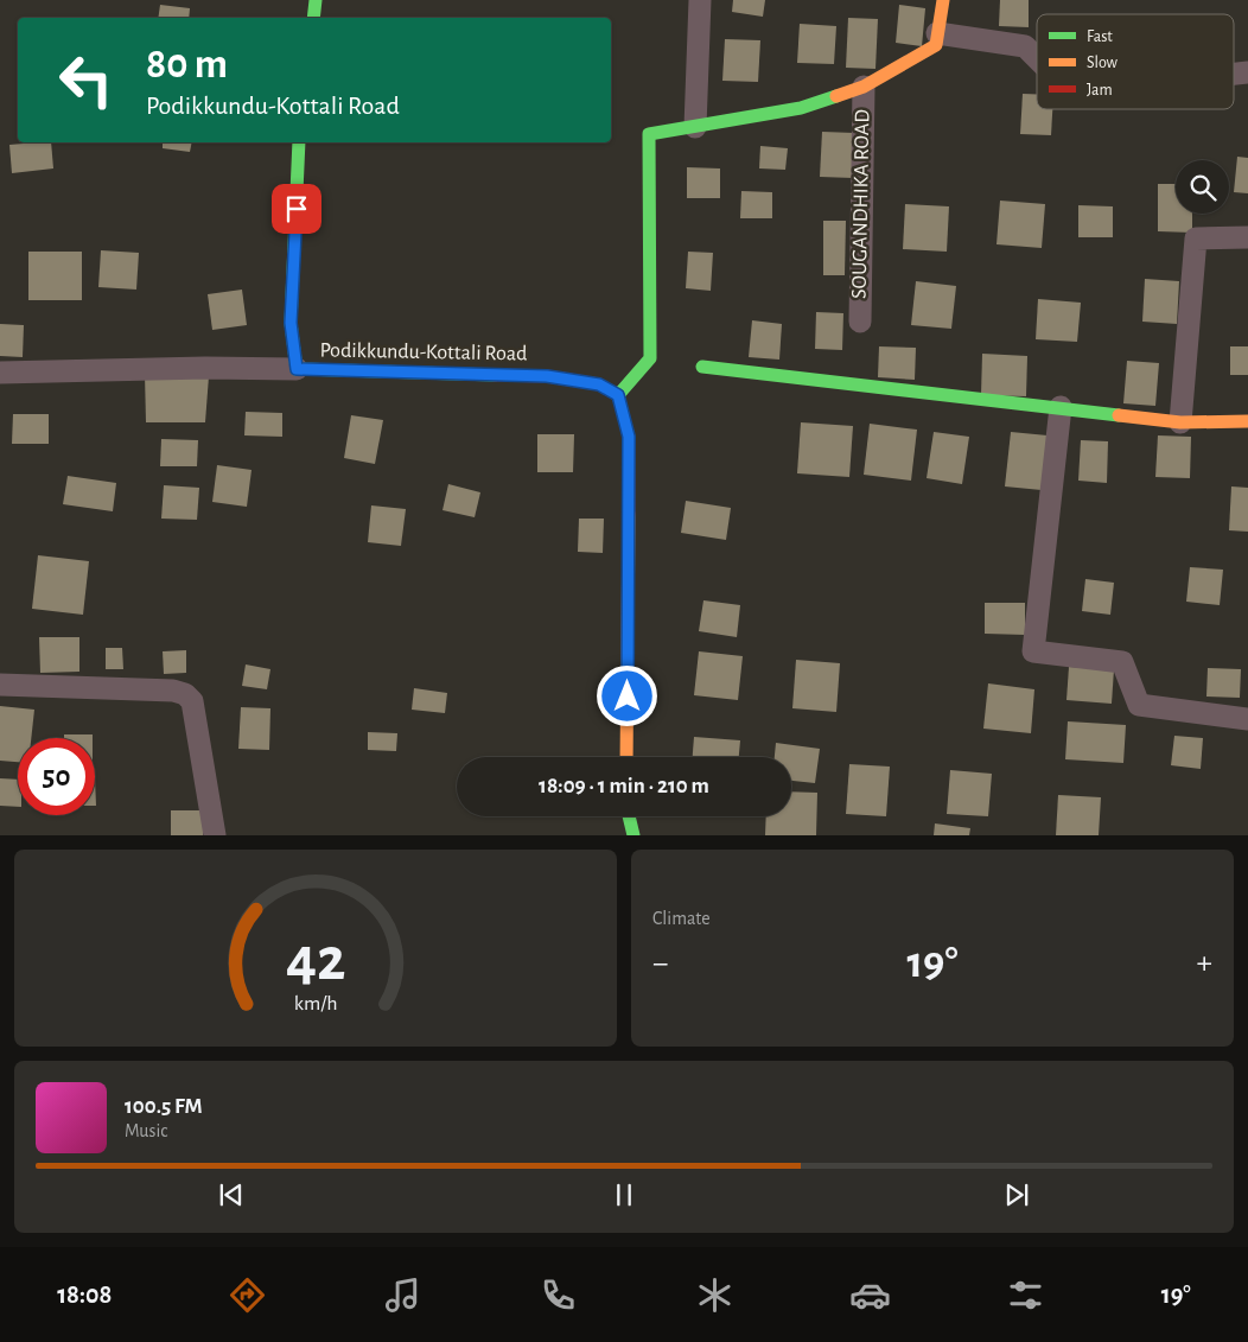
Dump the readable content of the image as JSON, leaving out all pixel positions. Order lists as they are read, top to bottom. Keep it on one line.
{"streets":{"street":["SOUGANDHIKA ROAD","Podikkundu-Kottali Road"]},"legend":["Fast","Slow","Jam"],"page":{"turn":["80 m","Podikkundu-Kottali Road"],"limit":"50","trip":"18:09 · 1 min · 210 m","tile":"Climate","heat":["−","19°","+"],"song":["100.5 FM","Music"],"tabs":["18:08","19°"],"gauge":["42","km/h"]}}
